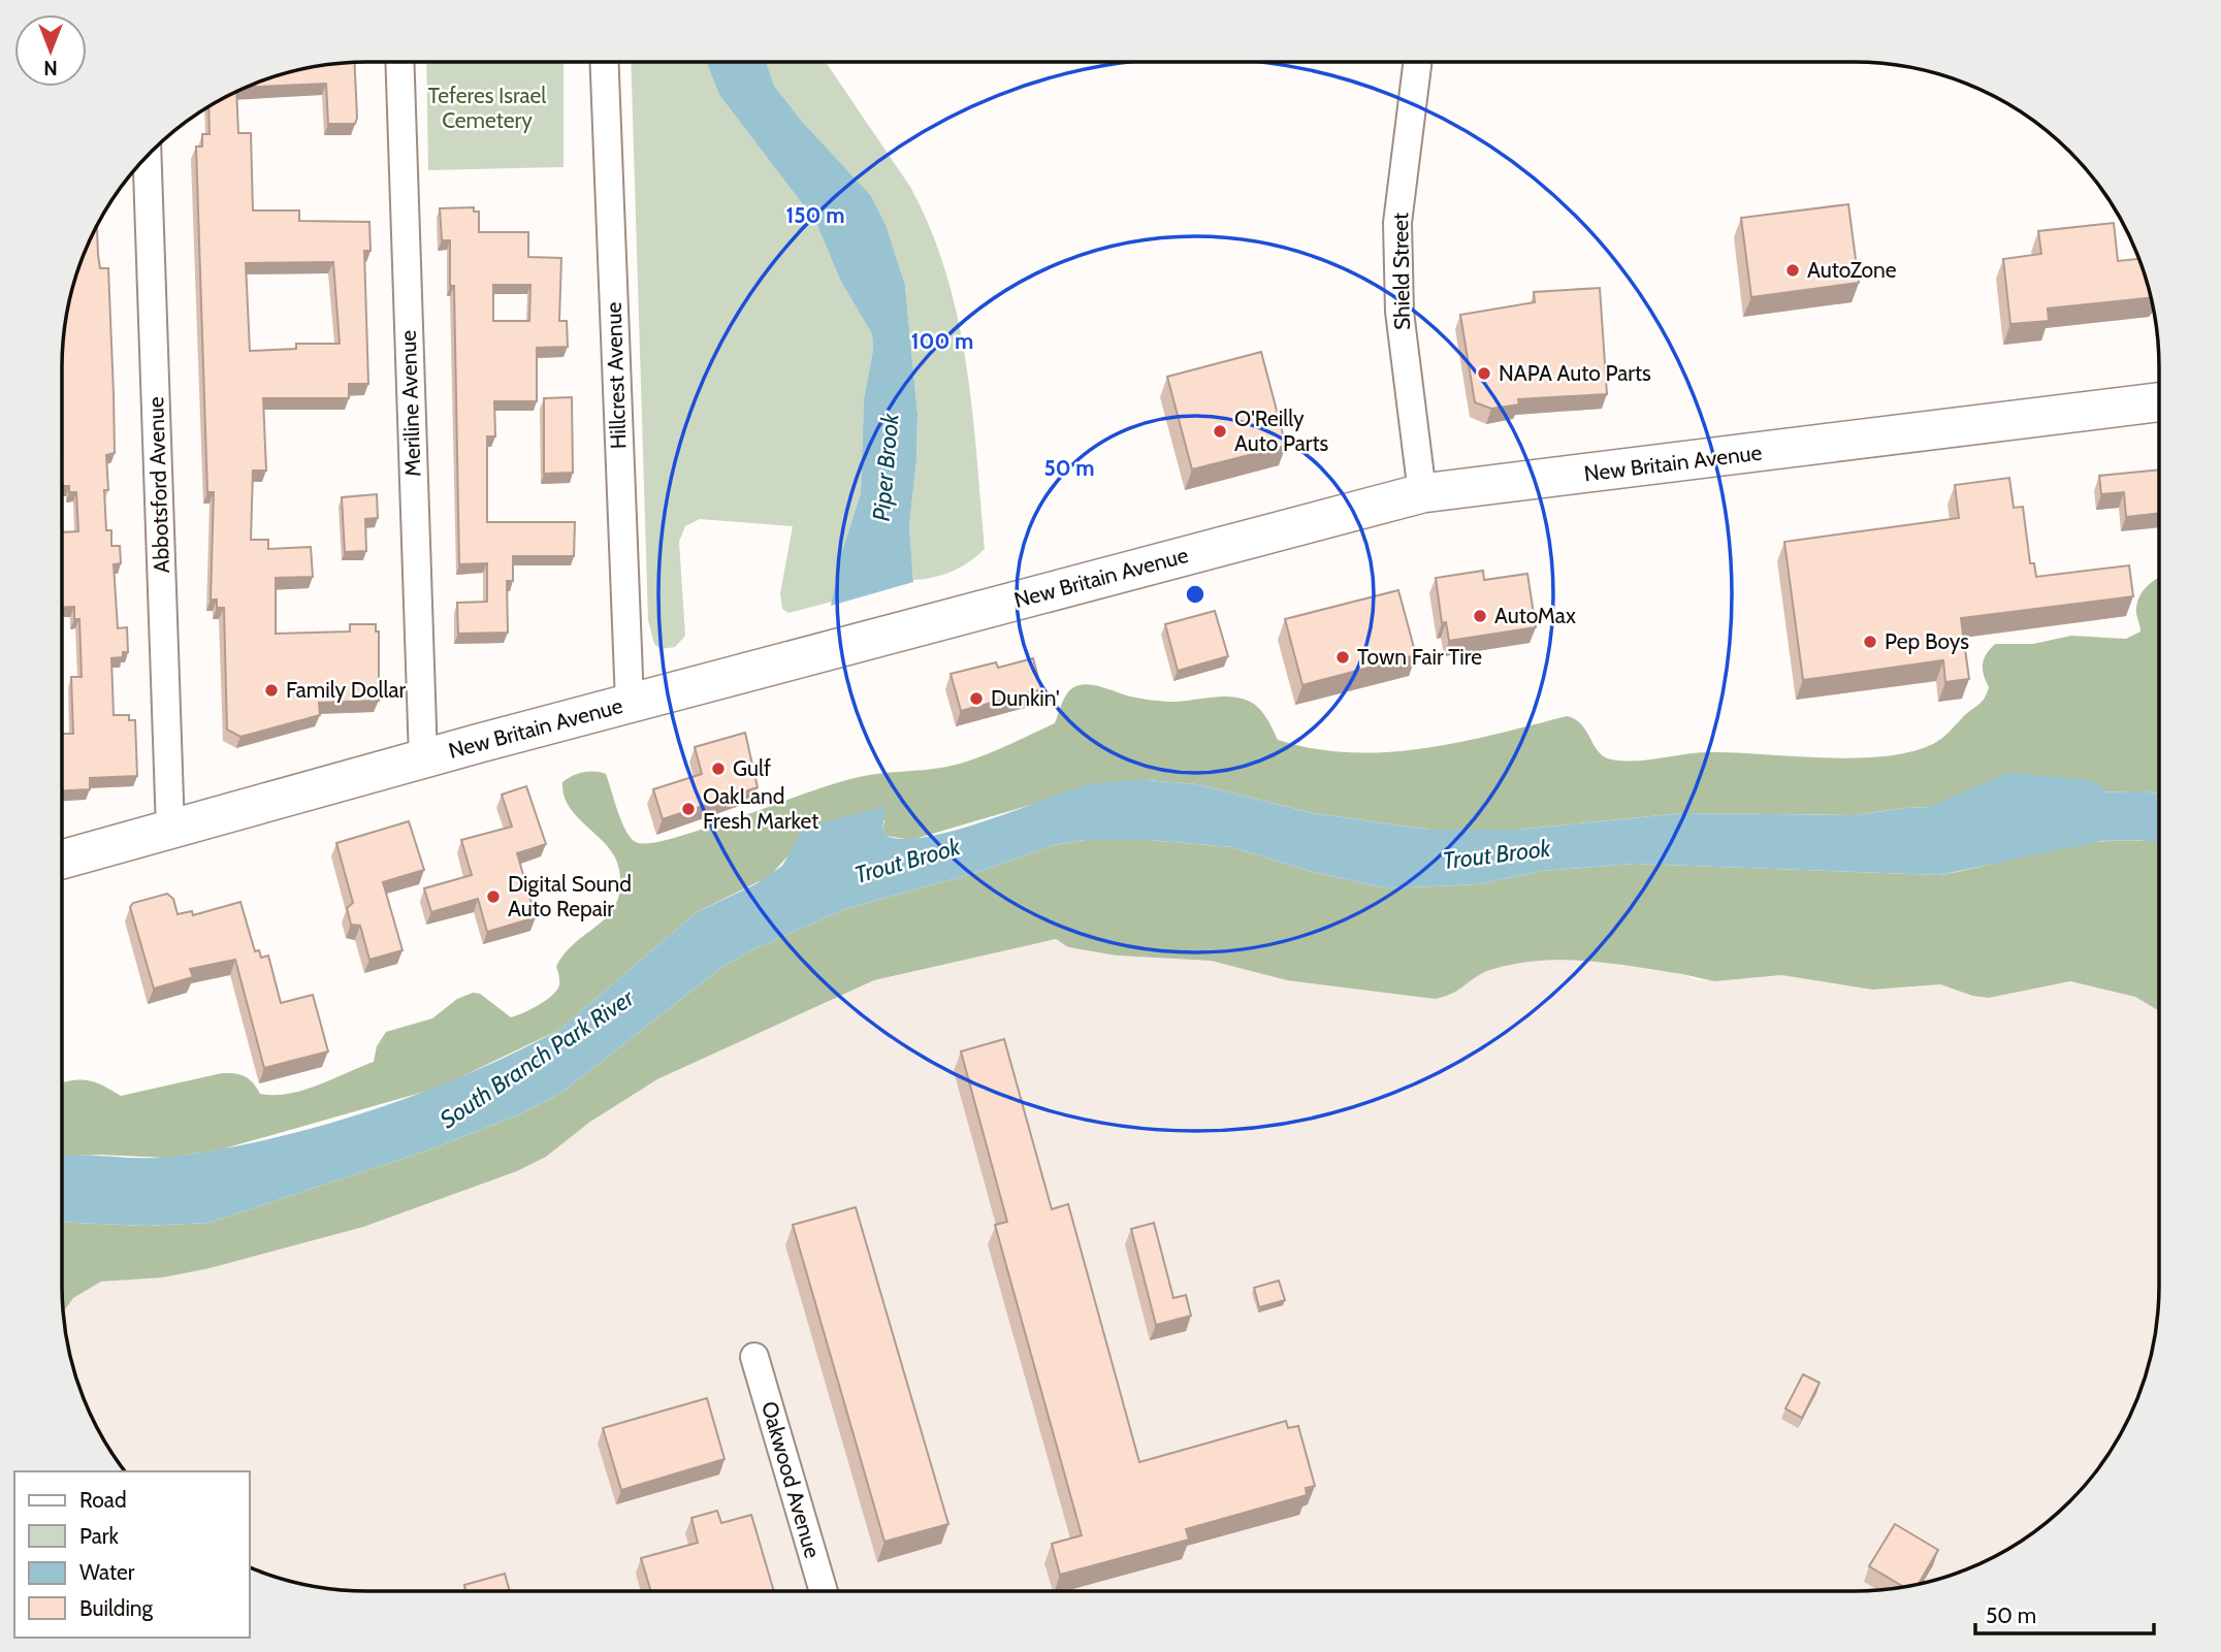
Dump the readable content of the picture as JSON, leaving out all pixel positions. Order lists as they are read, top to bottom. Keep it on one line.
{"streets":{"main road":["New Britain Avenue"],"street":["Shield Street","Hillcrest Avenue","Meriline Avenue","Abbotsford Avenue","Oakwood Avenue"]},"crossings":[["Shield Street","New Britain Avenue"],["Hillcrest Avenue","New Britain Avenue"],["Meriline Avenue","New Britain Avenue"],["New Britain Avenue","Abbotsford Avenue"]],"water":["Piper Brook","Trout Brook","South Branch Park River"],"parks":["Teferes Israel Cemetery"],"places":["AutoZone","NAPA Auto Parts","O'Reilly Auto Parts","AutoMax","Pep Boys","Town Fair Tire","Family Dollar","Dunkin'","Gulf","OakLand Fresh Market","Digital Sound Auto Repair"],"legend":["Road","Park","Water","Building"],"scale_bar":"50 m","north":"bottom","rings":["150 m","100 m","50 m"]}
